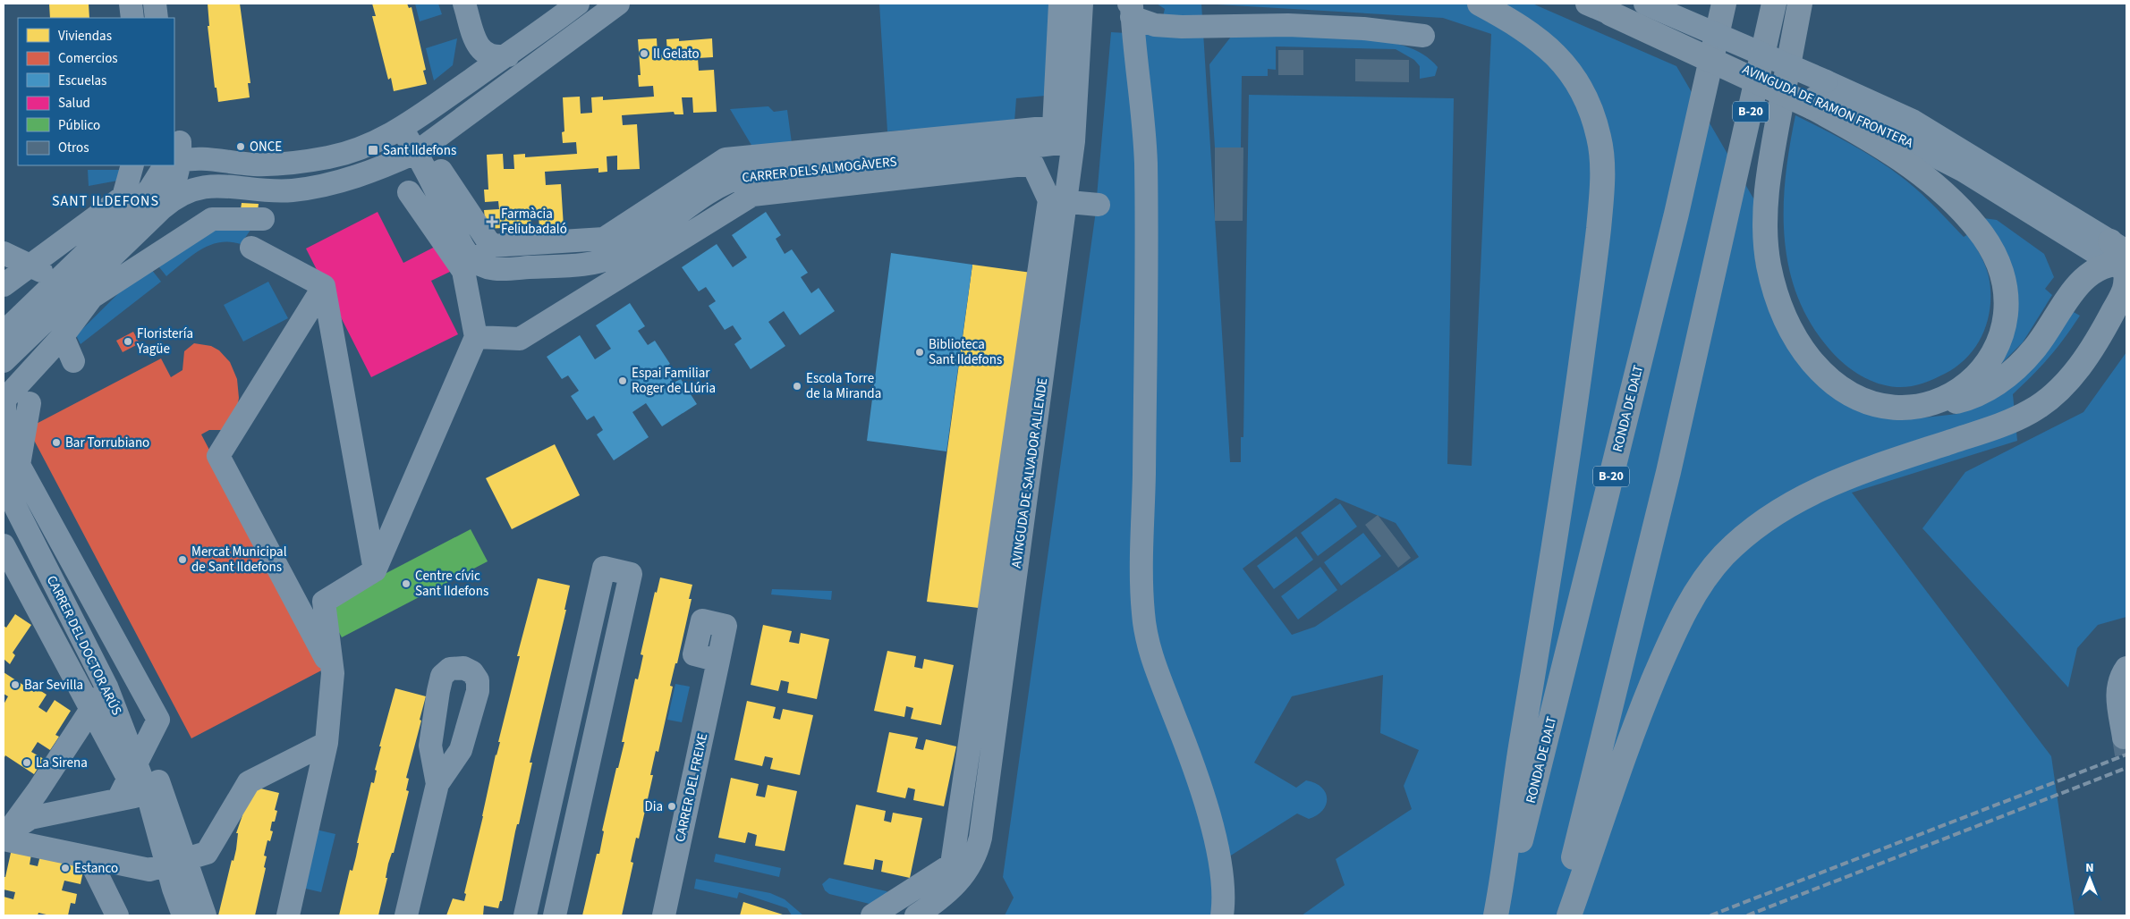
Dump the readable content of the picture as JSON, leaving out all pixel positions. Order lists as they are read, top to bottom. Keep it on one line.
{"streets":{"highway":["B-20","RONDA DE DALT"],"street":["AVINGUDA DE RAMON FRONTERA","CARRER DELS ALMOGÀVERS","AVINGUDA DE SALVADOR ALLENDE","CARRER DEL DOCTOR ARÚS","CARRER DEL FREIXE"]},"crossings":[["CARRER DELS ALMOGÀVERS","AVINGUDA DE SALVADOR ALLENDE"]],"districts":["SANT ILDEFONS"],"places":{"other":["Il Gelato","ONCE","Floristería Yagüe","Biblioteca Sant Ildefons","Espai Familiar Roger de Llúria","Escola Torre de la Miranda","Bar Torrubiano","Mercat Municipal de Sant Ildefons","Centre cívic Sant Ildefons","Bar Sevilla","La Sirena","Dia","Estanco"],"transit":["Sant Ildefons"],"health":["Farmàcia Feliubadaló"]},"legend":["Viviendas","Comercios","Escuelas","Salud","Público","Otros"],"north":"top"}
